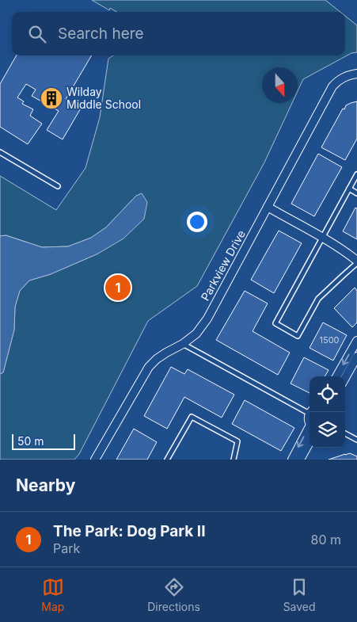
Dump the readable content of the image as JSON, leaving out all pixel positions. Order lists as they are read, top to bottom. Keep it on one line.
{"streets":{"street":["Parkview Drive"]},"places":{"building":["Wilday Middle School"]},"house_numbers":["1500"],"scale_bar":"50 m","north":"bottom","page":{"search":"Search here","pins":"1","scale":"50 m","heading":"Nearby","list":[{"mark":"1","name":"The Park: Dog Park II","note":"Park","value":"80 m"}],"nav":["Map","Directions","Saved"]}}
